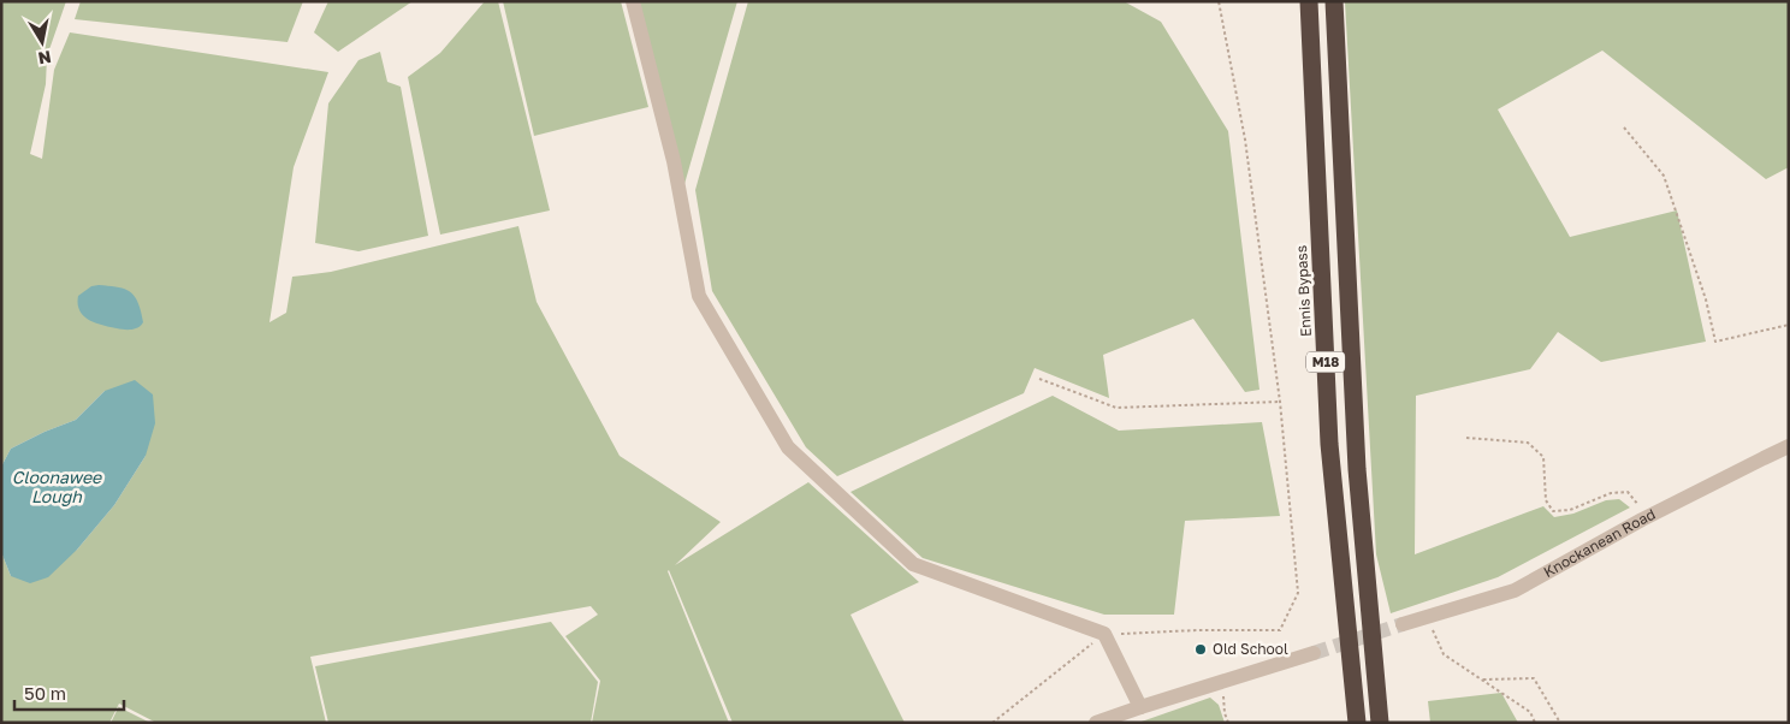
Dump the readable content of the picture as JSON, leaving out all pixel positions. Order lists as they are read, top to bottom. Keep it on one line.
{"streets":{"highway":["Ennis Bypass","M18"],"street":["Knockanean Road"]},"water":["Cloonawee Lough"],"places":["Old School"],"scale_bar":"50 m","north":"bottom"}
